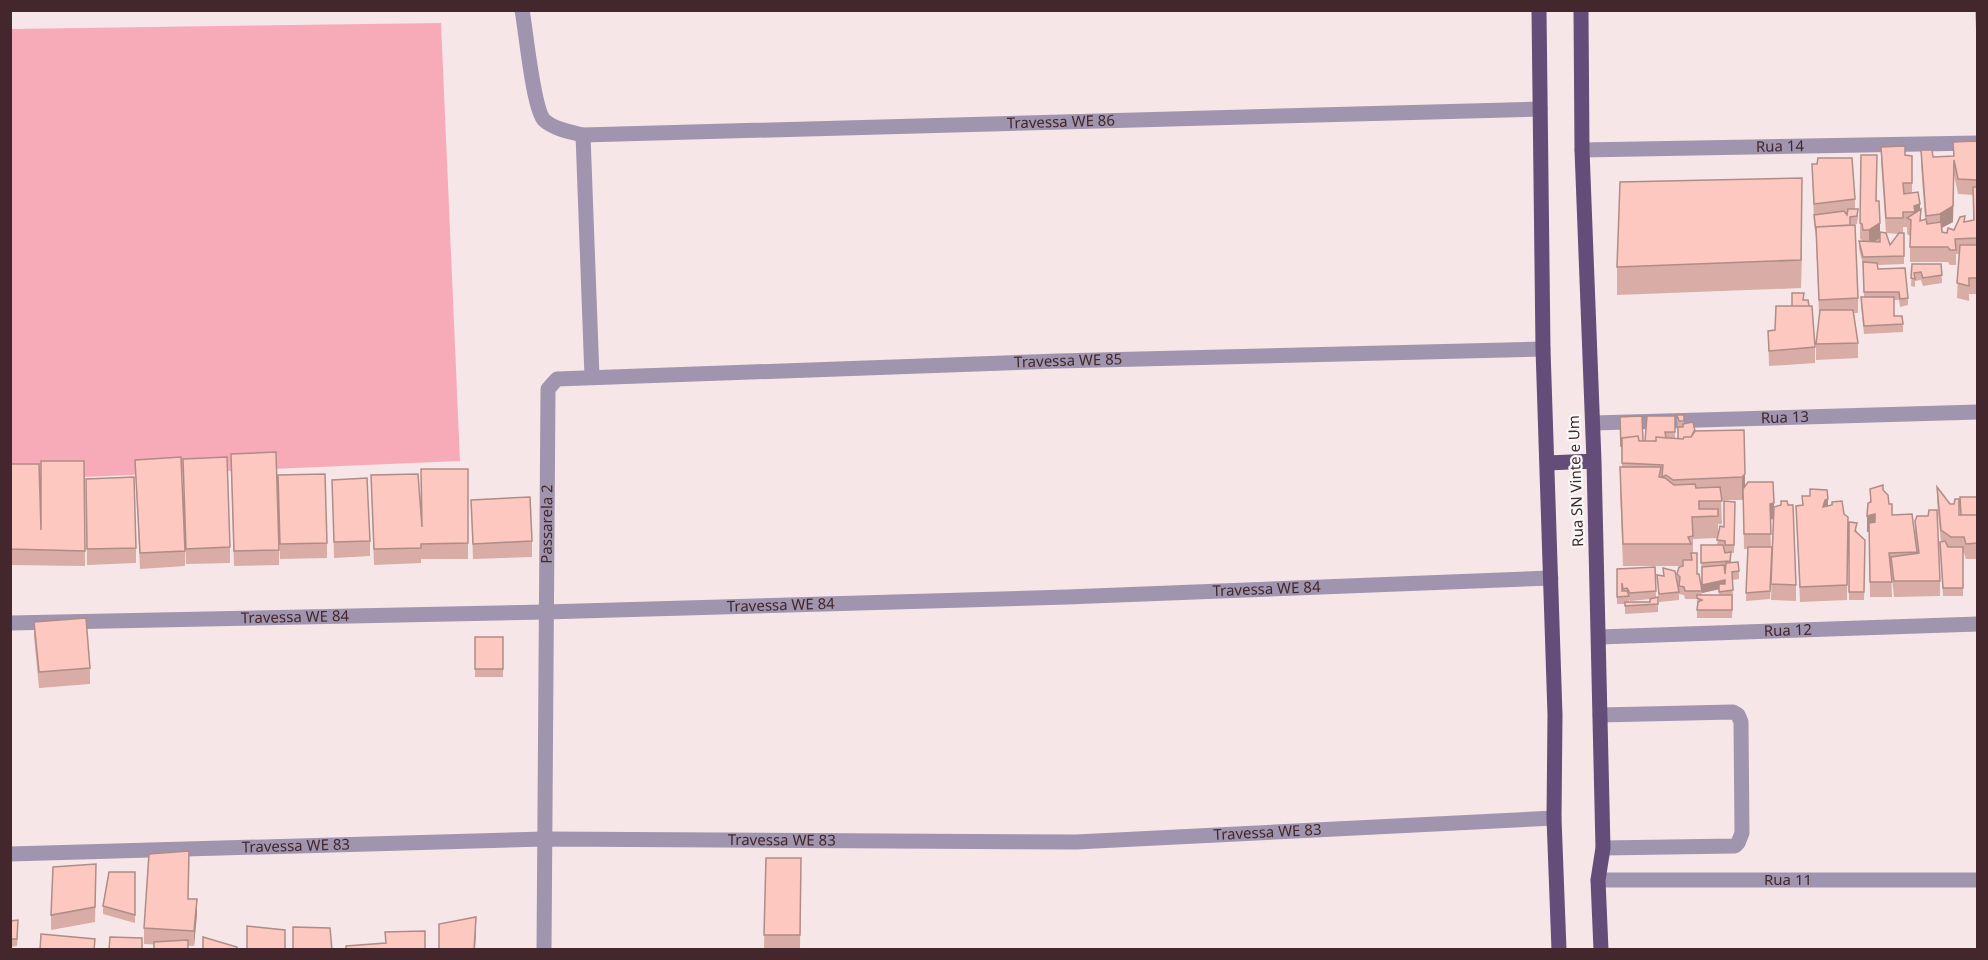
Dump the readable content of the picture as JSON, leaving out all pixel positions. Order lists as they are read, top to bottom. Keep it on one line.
{"streets":{"main road":["Rua SN Vinte e Um"],"street":["Travessa WE 86","Rua 14","Travessa WE 85","Rua 13","Passarela 2","Travessa WE 84","Rua 12","Travessa WE 83","Rua 11"]},"crossings":[["Travessa WE 86","Rua SN Vinte e Um"],["Rua 14","Rua SN Vinte e Um"],["Travessa WE 85","Rua SN Vinte e Um"],["Travessa WE 85","Passarela 2"],["Rua 13","Rua SN Vinte e Um"],["Rua SN Vinte e Um","Travessa WE 84"],["Rua SN Vinte e Um","Rua 12"],["Rua SN Vinte e Um","Travessa WE 83"],["Rua SN Vinte e Um","Rua 11"],["Passarela 2","Travessa WE 84"],["Passarela 2","Travessa WE 83"]]}
